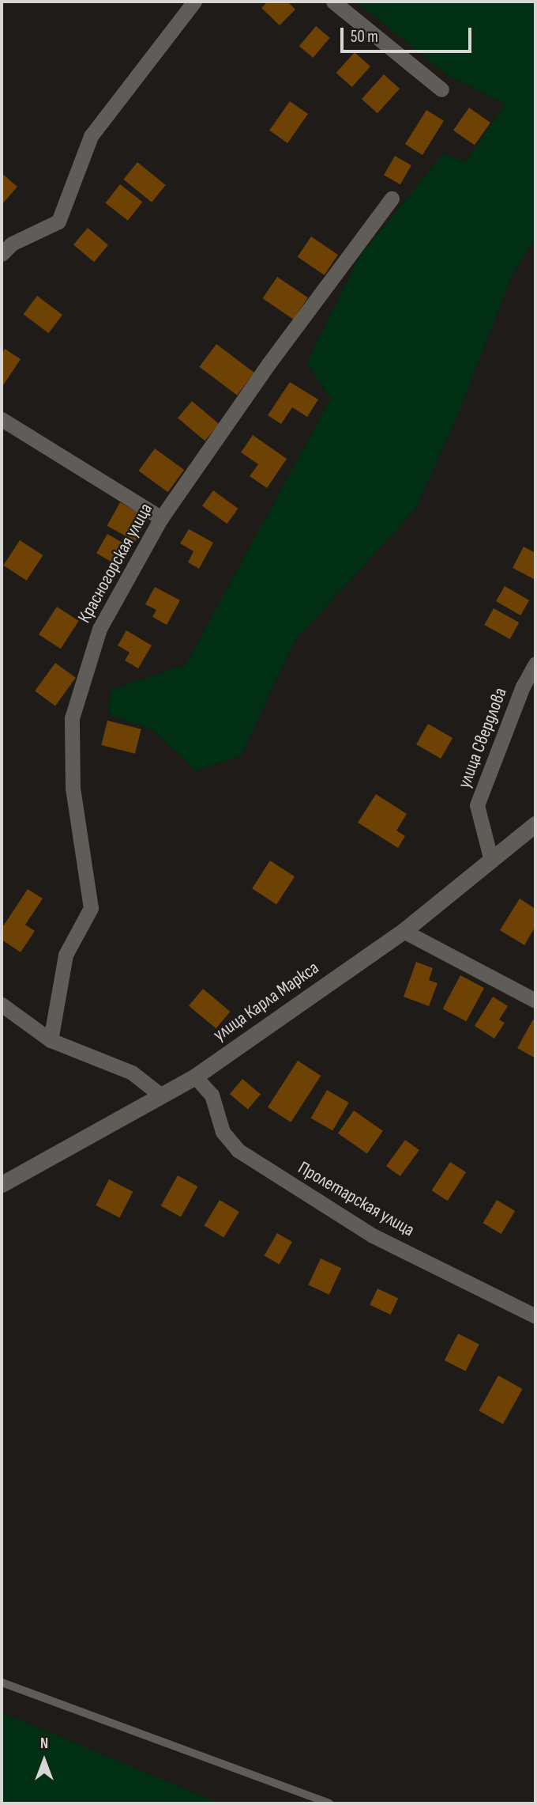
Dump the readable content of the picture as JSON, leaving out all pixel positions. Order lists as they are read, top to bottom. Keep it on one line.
{"streets":{"street":["Красногорская улица","улица Свердлова","улица Карла Маркса","Пролетарская улица"]},"crossings":[["улица Свердлова","улица Карла Маркса"],["улица Карла Маркса","Пролетарская улица"]],"scale_bar":"50 m","north":"top"}
